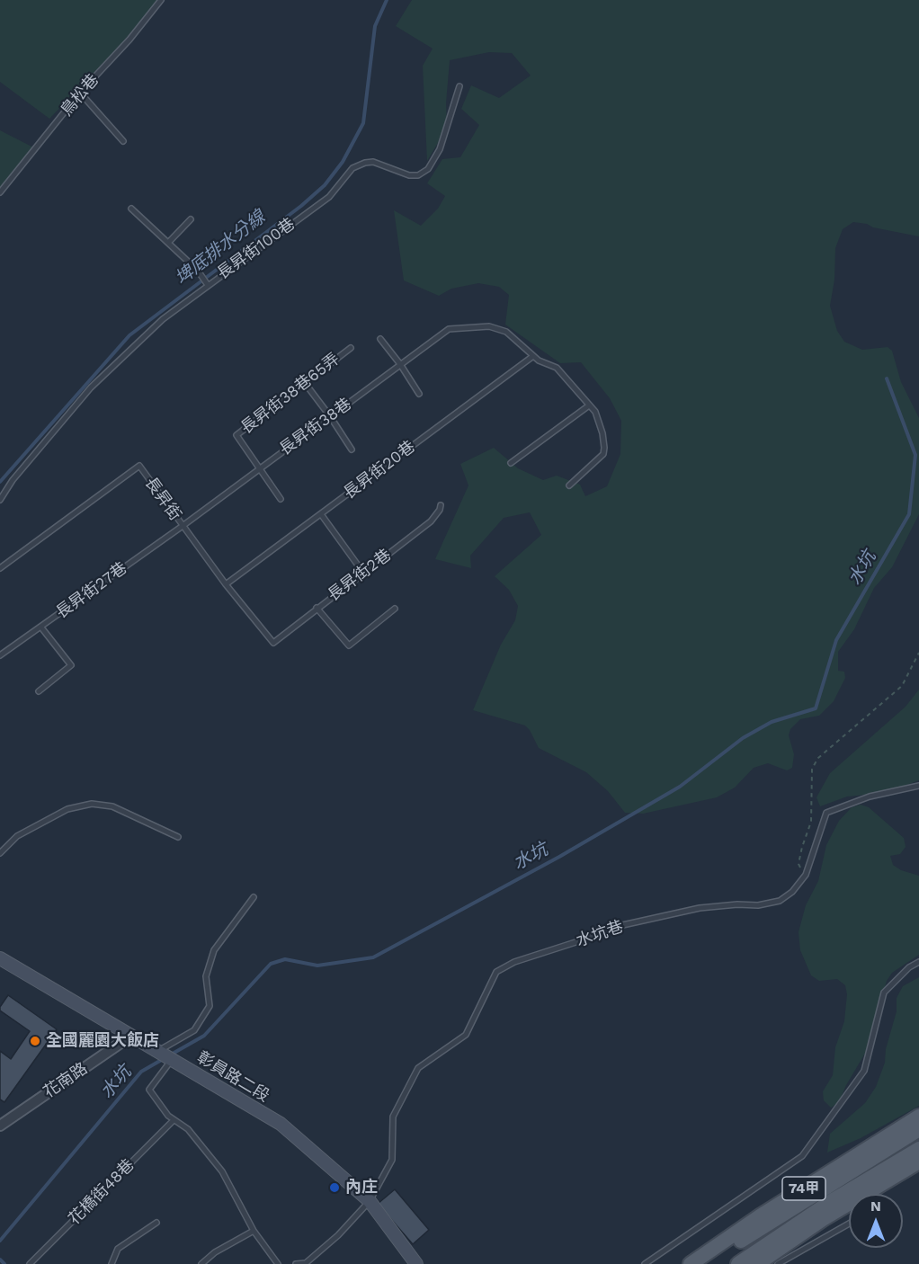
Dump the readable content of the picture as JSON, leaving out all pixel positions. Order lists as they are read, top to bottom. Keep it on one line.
{"streets":{"main road":["彰員路二段","74甲"],"street":["花南路"],"lane":["鳥松巷","長昇街100巷","長昇街38巷65弄","長昇街38巷","長昇街20巷","長昇街","長昇街2巷","長昇街27巷","水坑巷","花橋街48巷"]},"crossings":[["長昇街38巷65弄","長昇街38巷"],["長昇街38巷","長昇街20巷"],["長昇街38巷","長昇街"],["長昇街38巷","長昇街27巷"],["長昇街20巷","長昇街"],["長昇街","長昇街2巷"],["長昇街","長昇街27巷"],["水坑巷","彰員路二段"],["彰員路二段","花南路"]],"water":["埤底排水分線","水坑"],"places":["全國麗園大飯店","內庄"],"north":"top"}
